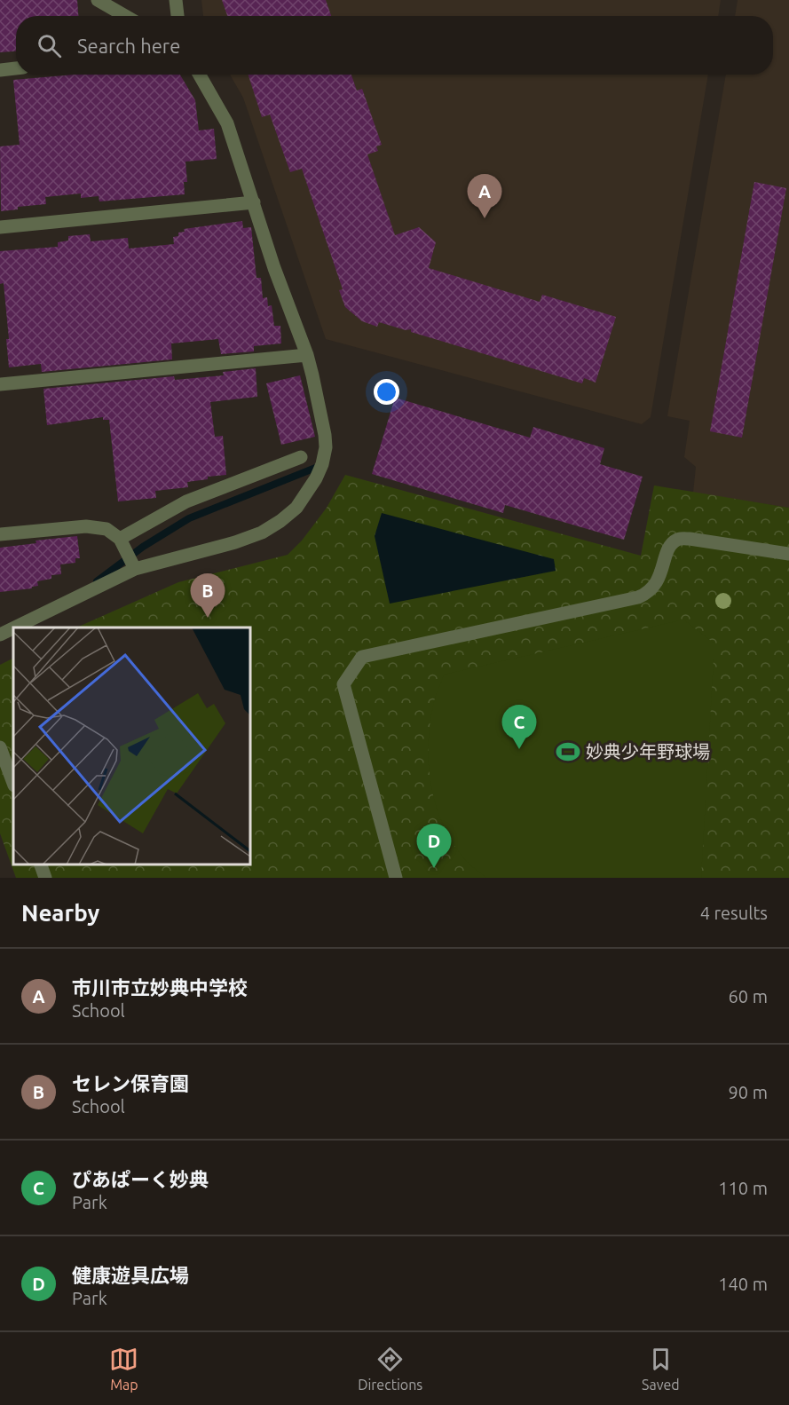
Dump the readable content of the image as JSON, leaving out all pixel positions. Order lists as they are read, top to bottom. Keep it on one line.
{"places":{"sports":["妙典少年野球場"]},"page":{"search":"Search here","pins":["A","B","C","D"],"heading":["Nearby","4 results"],"list":[{"mark":"A","name":"市川市立妙典中学校","note":"School","value":"60 m"},{"mark":"B","name":"セレン保育園","note":"School","value":"90 m"},{"mark":"C","name":"ぴあぱーく妙典","note":"Park","value":"110 m"},{"mark":"D","name":"健康遊具広場","note":"Park","value":"140 m"}],"nav":["Map","Directions","Saved"]}}
